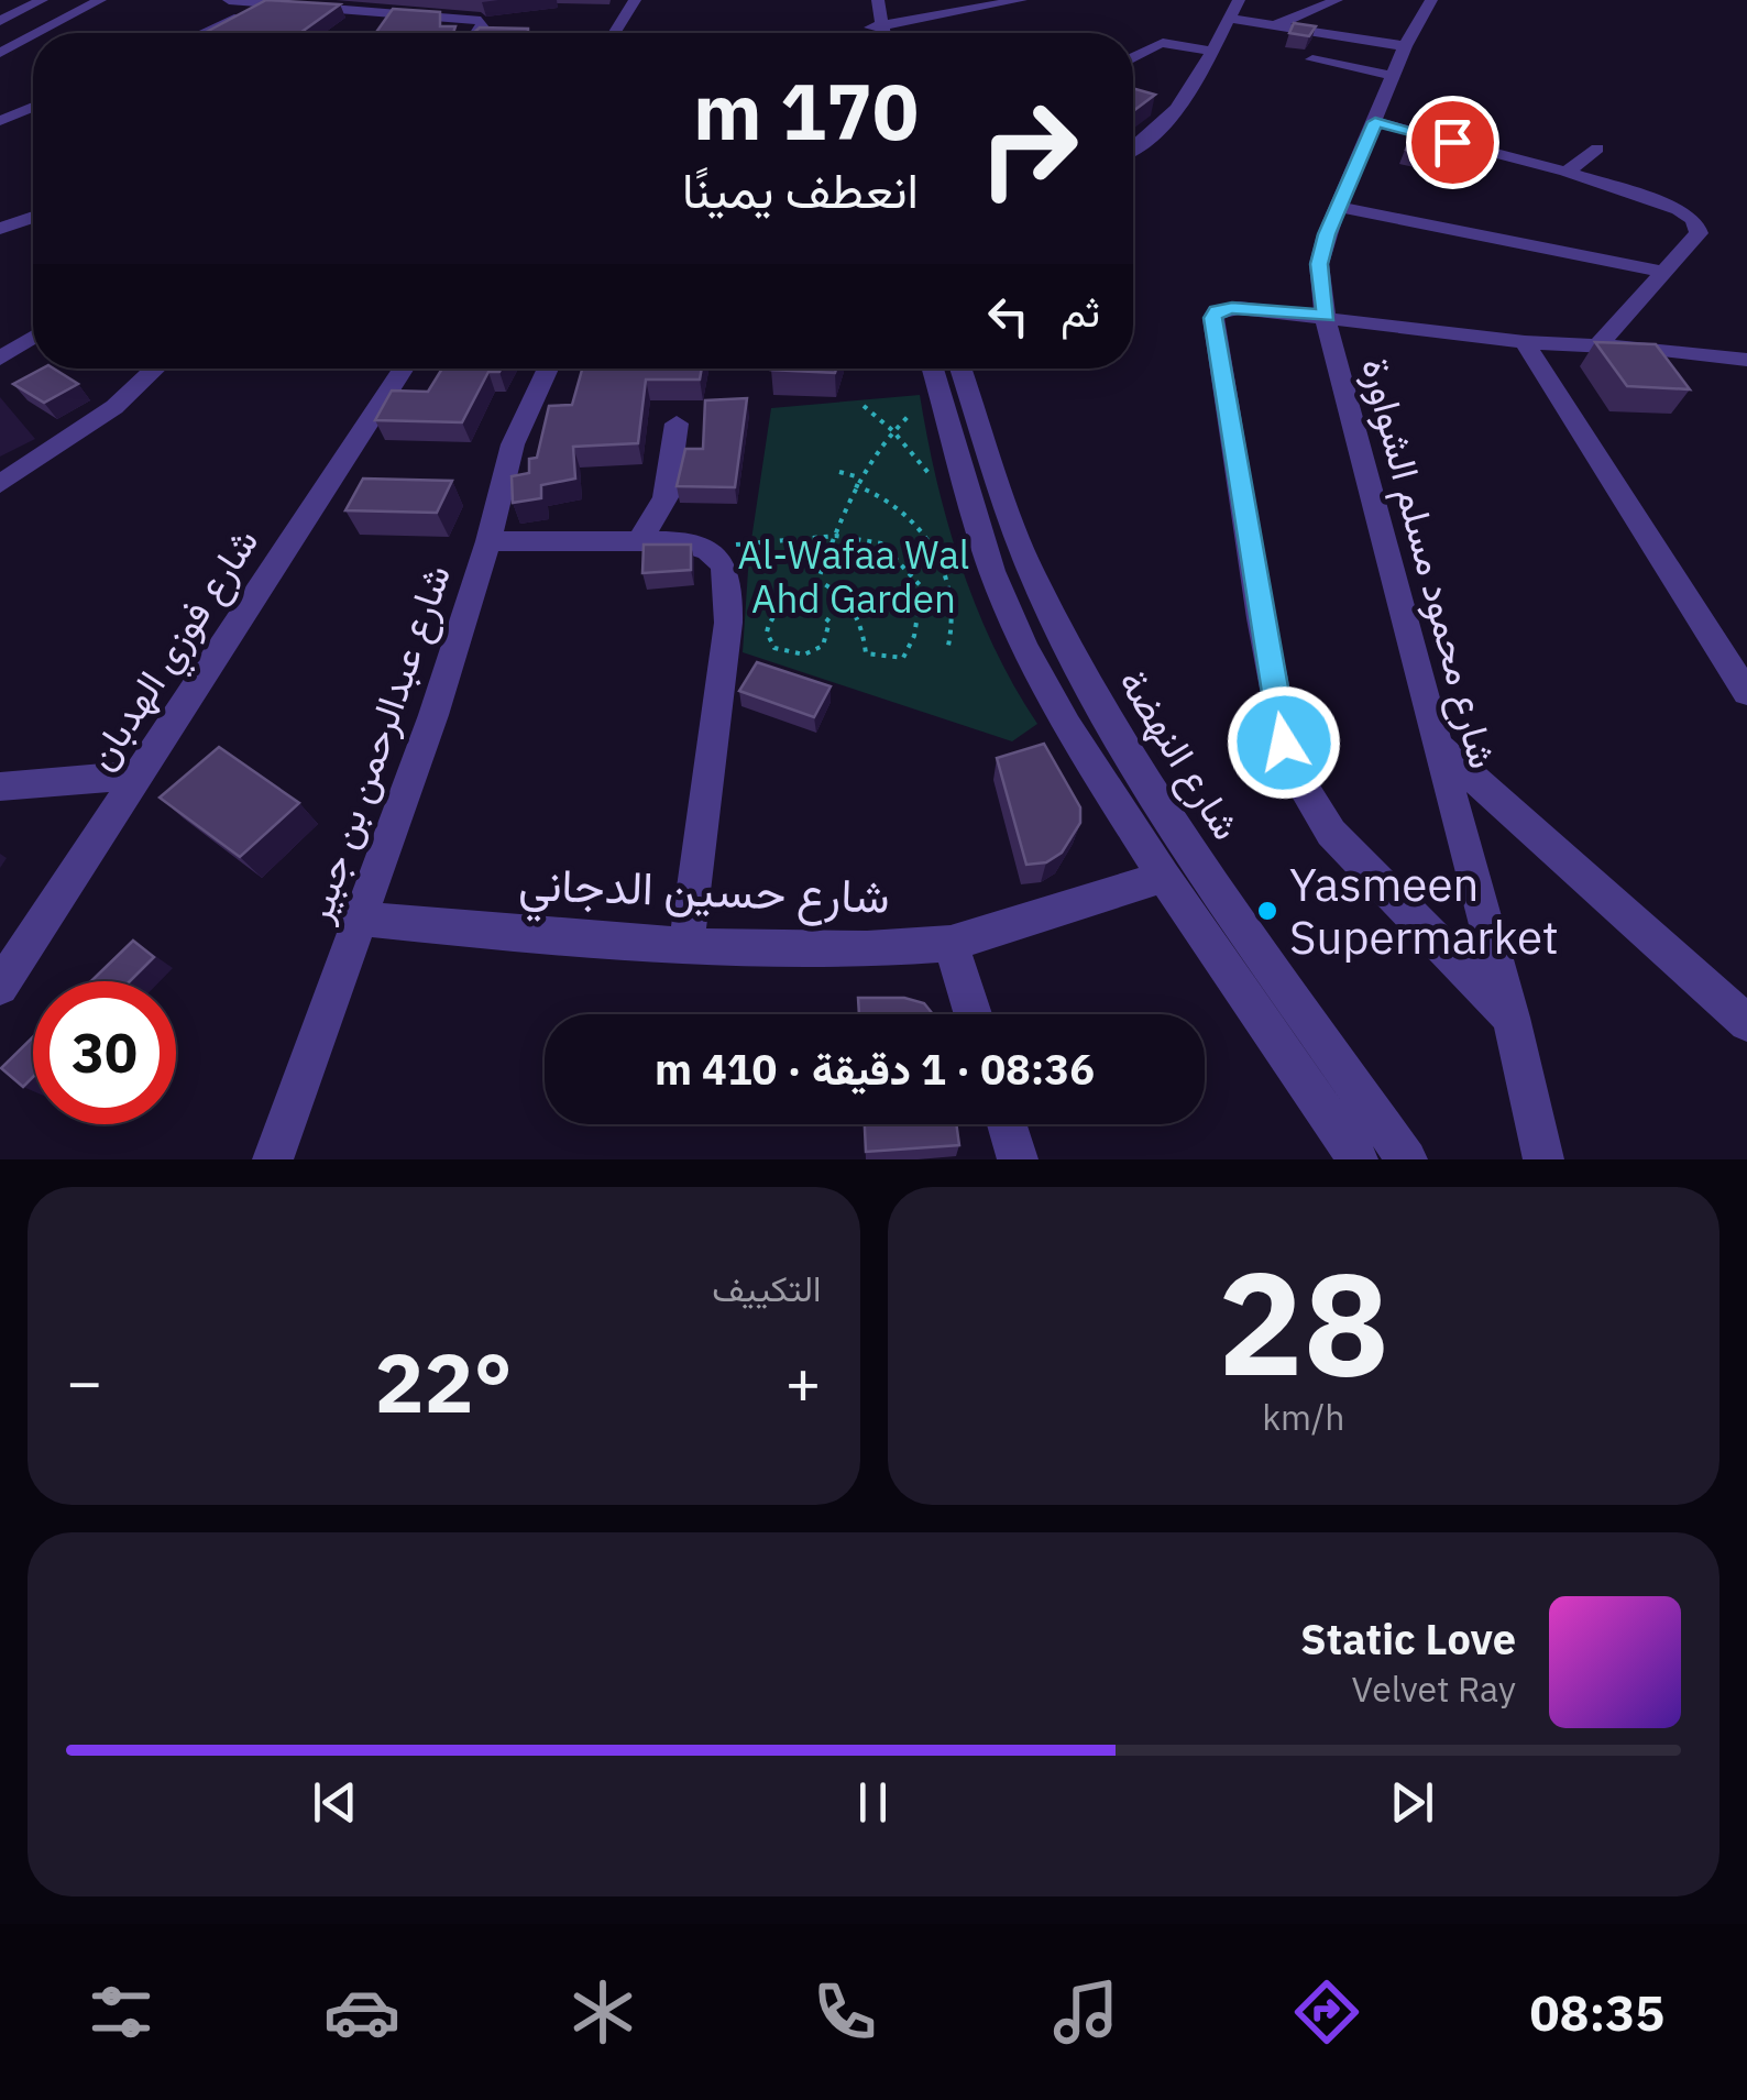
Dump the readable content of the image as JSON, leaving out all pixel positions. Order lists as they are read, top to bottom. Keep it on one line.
{"streets":{"street":["شارع محمود مسلم الشواورة","شارع فوزي الهدبان","شارع عبدالرحمن بن جبير","شارع النهضة","شارع حسين الدجاني"]},"crossings":[["شارع عبدالرحمن بن جبير","شارع حسين الدجاني"],["شارع النهضة","شارع حسين الدجاني"]],"parks":["Al-Wafaa Wal Ahd Garden"],"places":["Yasmeen Supermarket"],"page":{"turn":["170 m","انعطف يمينًا"],"then":"ثم","limit":"30","trip":"08:36 · 1 دقيقة · 410 m","tile":[["28","km/h"],"التكييف"],"heat":["−","22°","+"],"song":["Static Love","Velvet Ray"],"tabs":"08:35"}}
